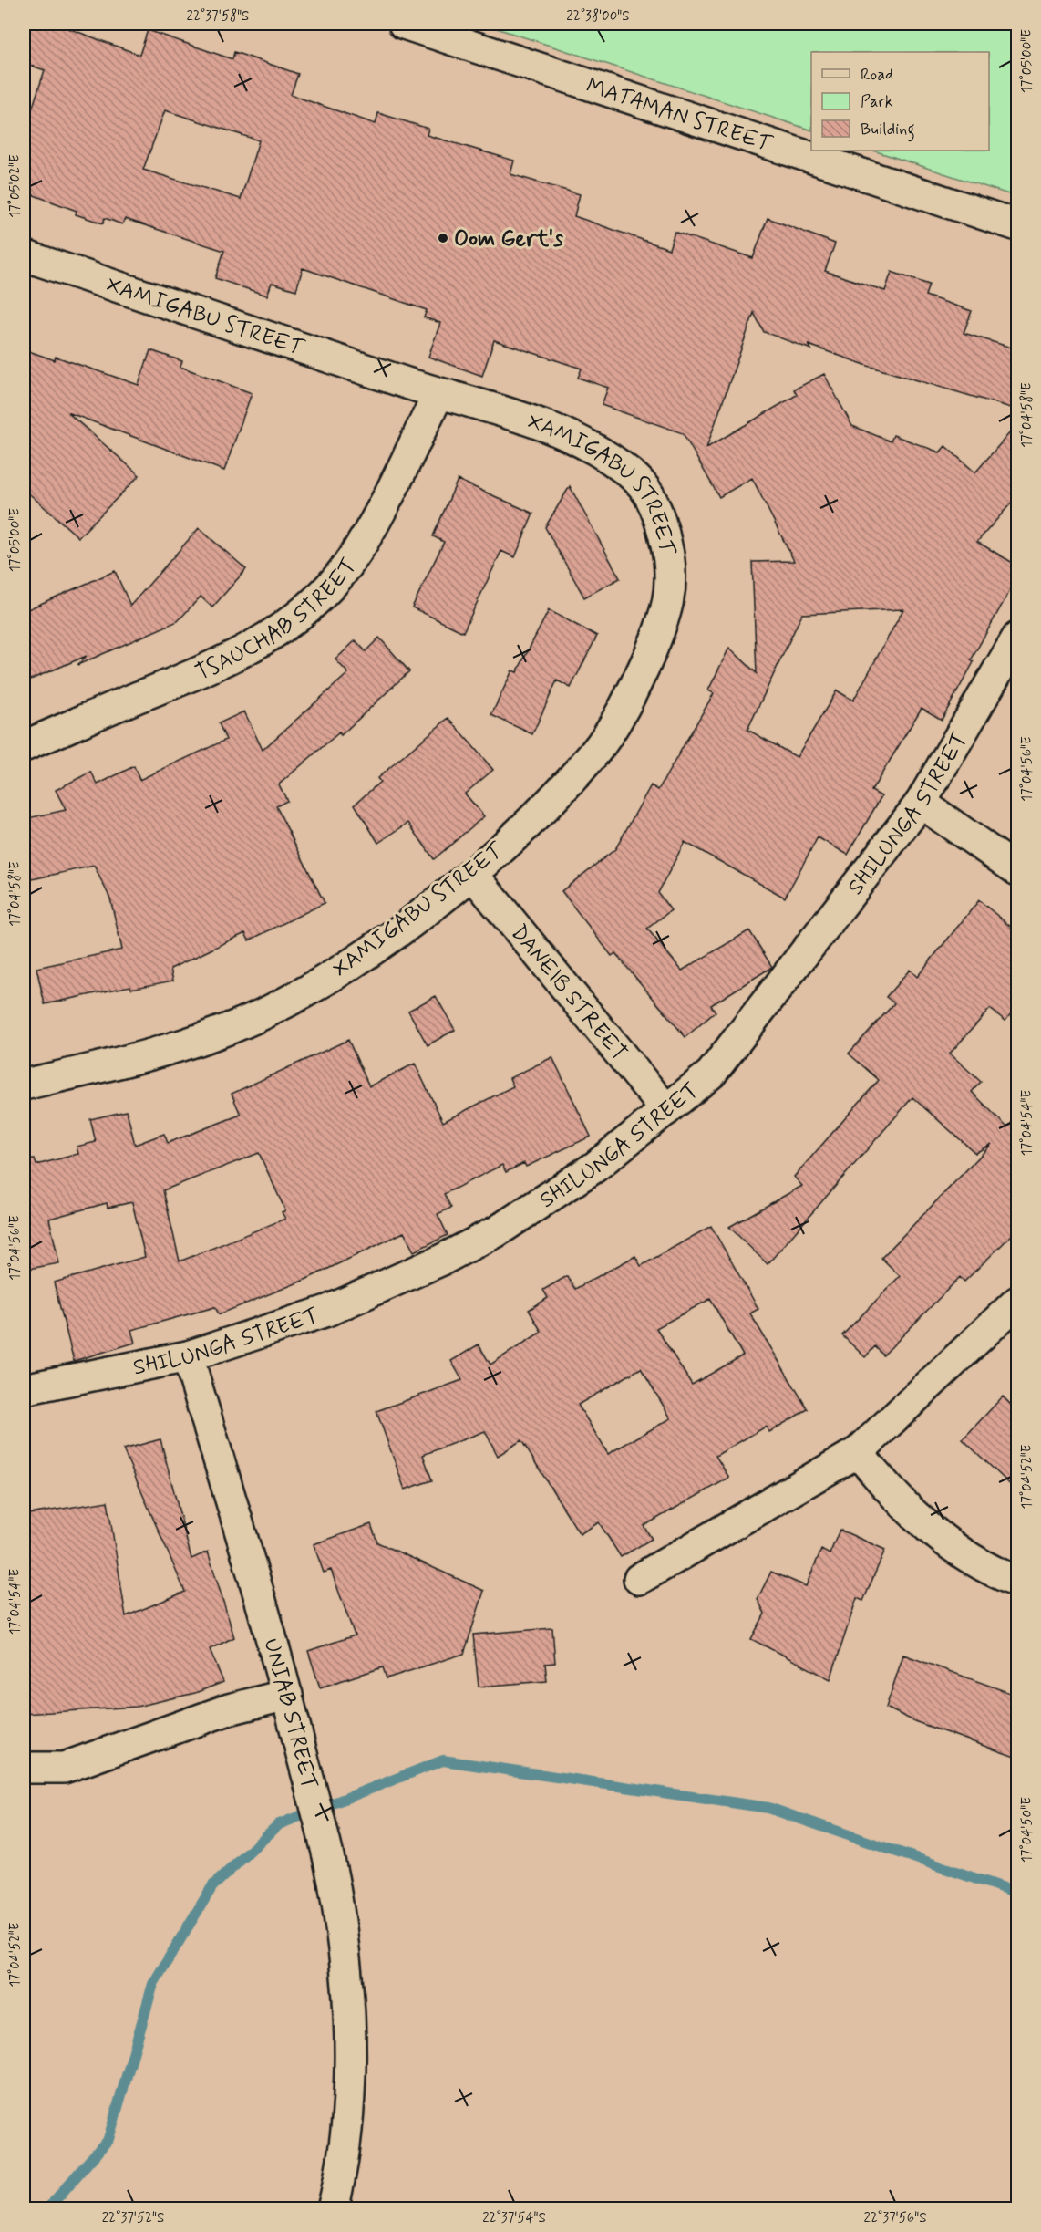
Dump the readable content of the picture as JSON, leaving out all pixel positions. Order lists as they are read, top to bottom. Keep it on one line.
{"streets":{"street":["MATAMAN STREET","XAMIGABU STREET","TSAUCHAB STREET","SHILUNGA STREET","DANEIB STREET","UNIAB STREET"]},"crossings":[["XAMIGABU STREET","TSAUCHAB STREET"],["XAMIGABU STREET","DANEIB STREET"],["SHILUNGA STREET","DANEIB STREET"],["SHILUNGA STREET","UNIAB STREET"]],"places":["Oom Gert's"],"legend":["Road","Park","Building"],"coordinates":["22°37'58\"S","22°38'00\"S","17°05'00\"E","17°05'02\"E","17°04'58\"E","17°04'56\"E","17°04'54\"E","17°04'52\"E","17°04'50\"E","22°37'52\"S","22°37'54\"S","22°37'56\"S"]}
